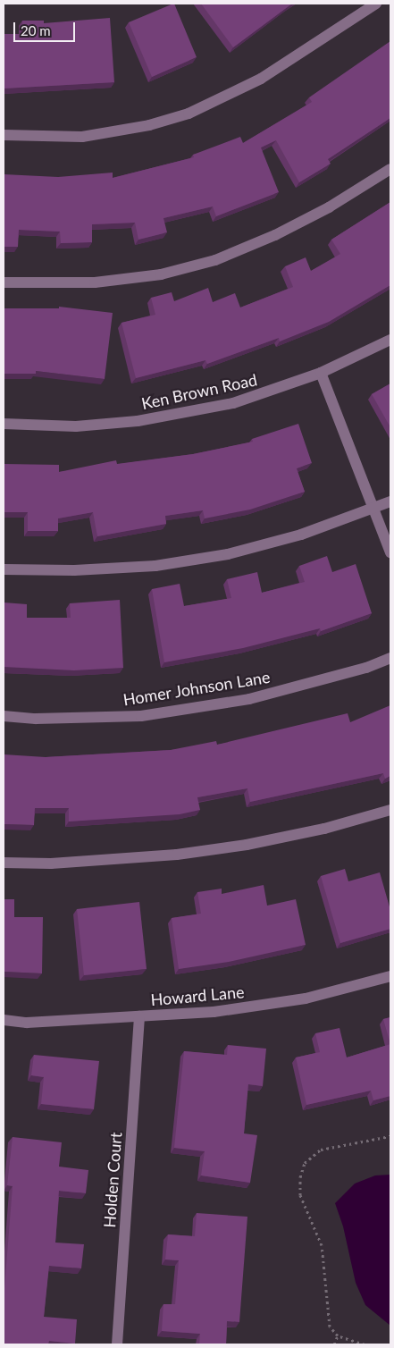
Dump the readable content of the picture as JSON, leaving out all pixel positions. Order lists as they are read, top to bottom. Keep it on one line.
{"streets":{"street":["Ken Brown Road","Homer Johnson Lane","Howard Lane","Holden Court"]},"crossings":[["Howard Lane","Holden Court"]],"scale_bar":"20 m"}
